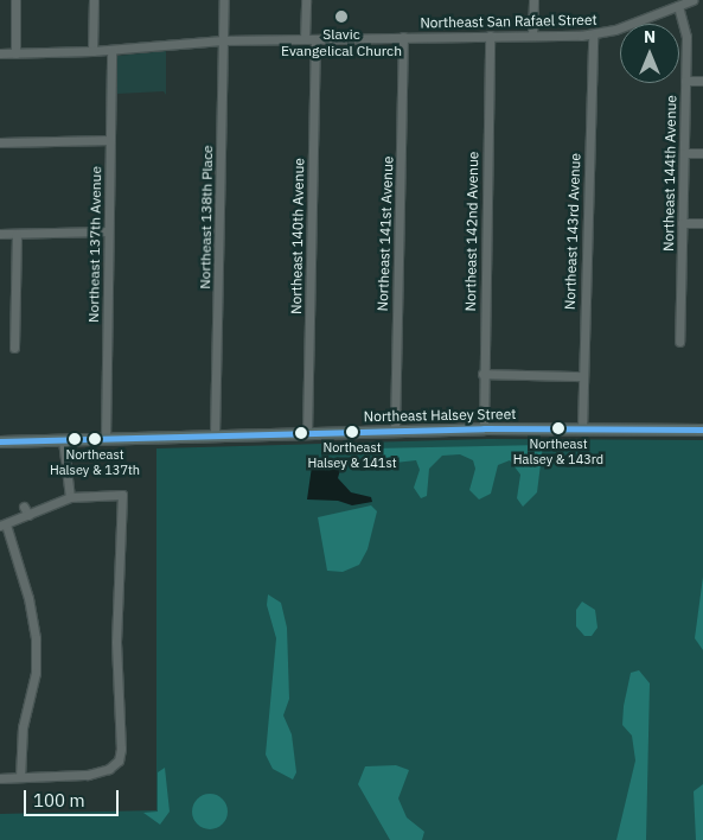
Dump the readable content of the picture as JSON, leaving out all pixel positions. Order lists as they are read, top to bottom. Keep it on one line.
{"streets":{"main road":["Northeast Halsey Street"],"street":["Northeast San Rafael Street","Northeast 144th Avenue","Northeast 138th Place","Northeast 142nd Avenue","Northeast 143rd Avenue","Northeast 141st Avenue","Northeast 140th Avenue","Northeast 137th Avenue"]},"crossings":[["Northeast San Rafael Street","Northeast 144th Avenue"],["Northeast San Rafael Street","Northeast 138th Place"],["Northeast San Rafael Street","Northeast 142nd Avenue"],["Northeast San Rafael Street","Northeast 143rd Avenue"],["Northeast San Rafael Street","Northeast 141st Avenue"],["Northeast San Rafael Street","Northeast 140th Avenue"],["Northeast San Rafael Street","Northeast 137th Avenue"],["Northeast 138th Place","Northeast Halsey Street"],["Northeast 142nd Avenue","Northeast Halsey Street"],["Northeast 143rd Avenue","Northeast Halsey Street"],["Northeast 141st Avenue","Northeast Halsey Street"],["Northeast 140th Avenue","Northeast Halsey Street"],["Northeast 137th Avenue","Northeast Halsey Street"]],"places":["Slavic Evangelical Church","Northeast Halsey & 143rd","Northeast Halsey & 141st","Northeast Halsey & 137th"],"scale_bar":"100 m","north":"top"}
